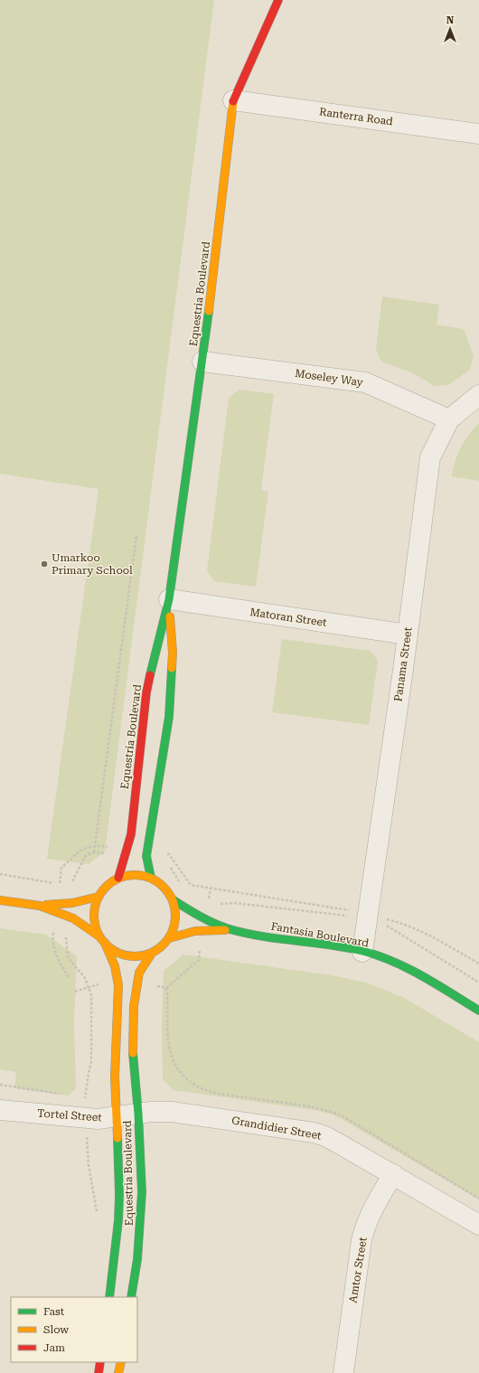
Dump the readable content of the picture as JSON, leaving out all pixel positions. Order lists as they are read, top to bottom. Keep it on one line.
{"streets":{"street":["Ranterra Road","Equestria Boulevard","Moseley Way","Matoran Street","Panama Street","Fantasia Boulevard","Tortel Street","Grandidier Street","Amtor Street"]},"crossings":[["Ranterra Road","Equestria Boulevard"],["Equestria Boulevard","Moseley Way"],["Equestria Boulevard","Matoran Street"],["Equestria Boulevard","Fantasia Boulevard"],["Equestria Boulevard","Tortel Street"],["Equestria Boulevard","Grandidier Street"],["Moseley Way","Panama Street"],["Matoran Street","Panama Street"],["Panama Street","Fantasia Boulevard"],["Tortel Street","Grandidier Street"],["Grandidier Street","Amtor Street"]],"places":["Umarkoo Primary School"],"legend":["Fast","Slow","Jam"],"north":"top"}
